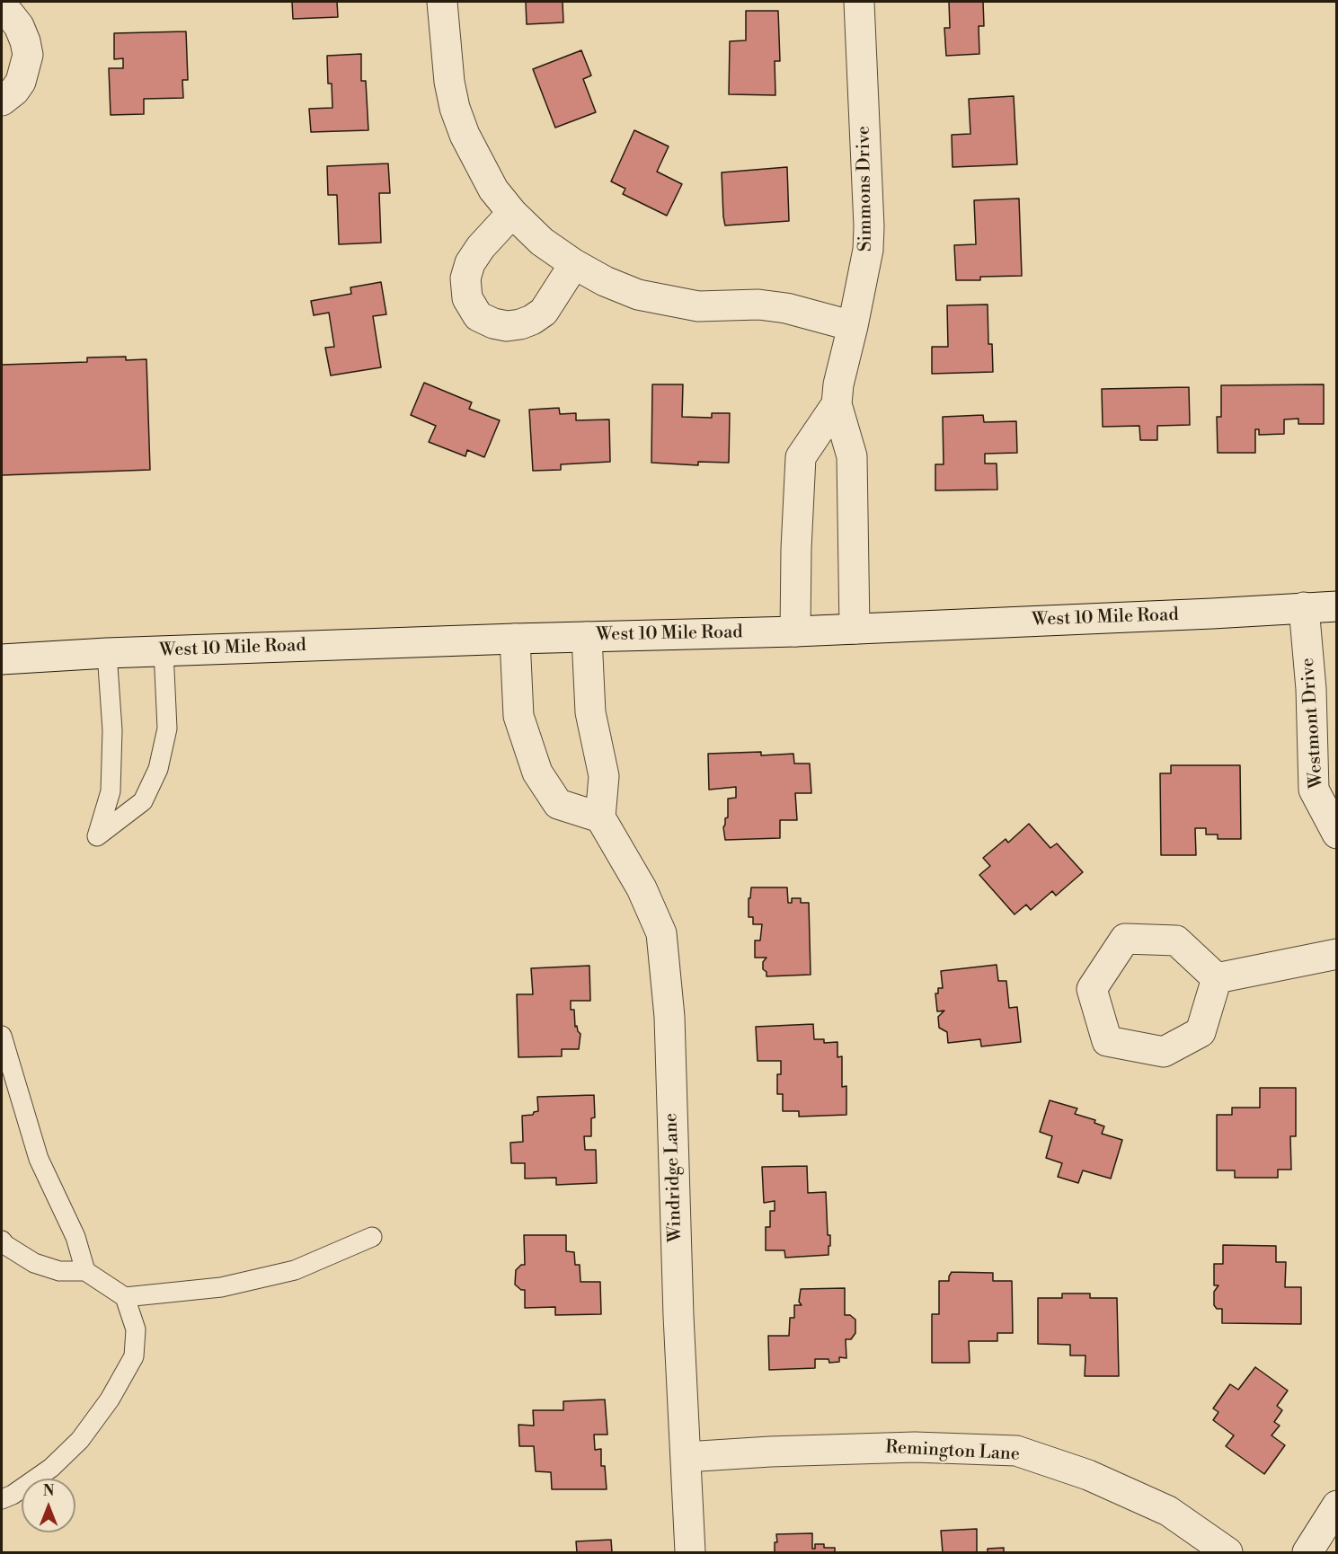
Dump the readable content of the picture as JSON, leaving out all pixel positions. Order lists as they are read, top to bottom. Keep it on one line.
{"streets":{"street":["Simmons Drive","West 10 Mile Road","Westmont Drive","Windridge Lane","Remington Lane"]},"crossings":[["Simmons Drive","West 10 Mile Road"],["West 10 Mile Road","Westmont Drive"],["Windridge Lane","Remington Lane"]],"north":"top"}
